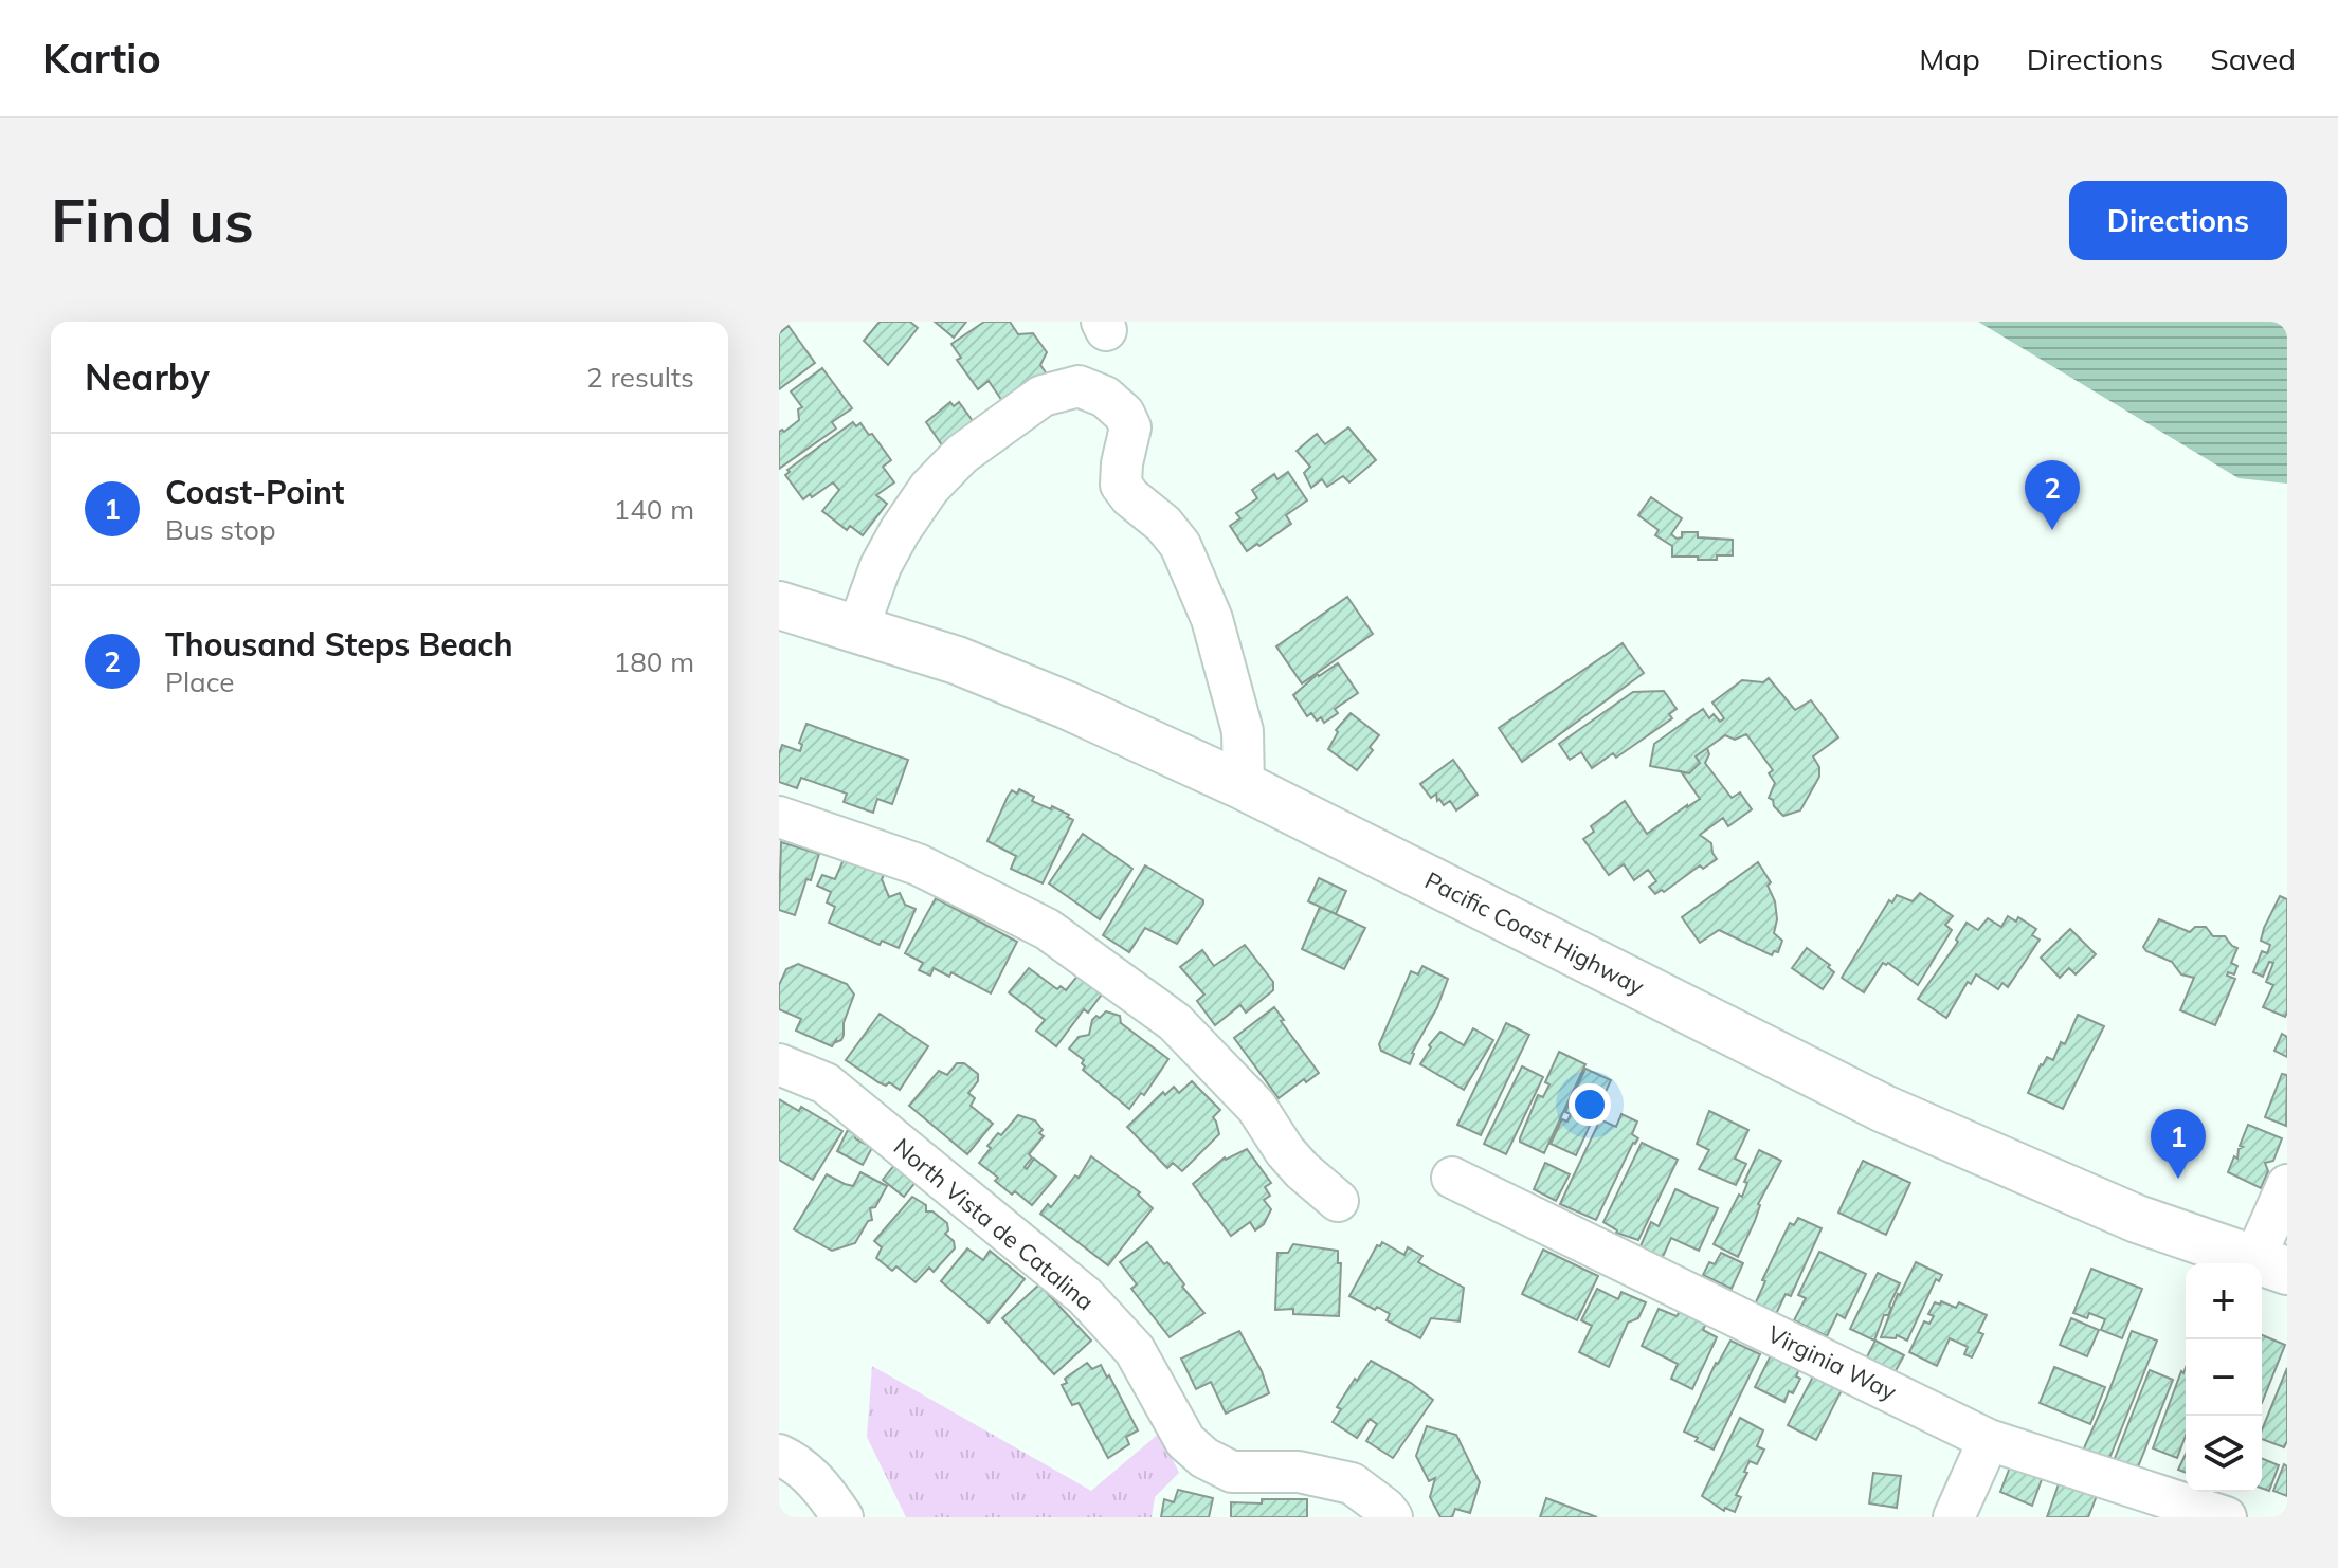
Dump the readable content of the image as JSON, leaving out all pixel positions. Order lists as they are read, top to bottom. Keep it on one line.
{"streets":{"highway":["Pacific Coast Highway"],"street":["North Vista de Catalina","Virginia Way"]},"page":{"header":"Kartio","nav":["Map","Directions","Saved"],"buttons":"Directions","title":"Find us","heading":["Nearby","2 results"],"list":[{"mark":"1","name":"Coast-Point","note":"Bus stop","value":"140 m"},{"mark":"2","name":"Thousand Steps Beach","note":"Place","value":"180 m"}],"pins":["2","1"],"map_buttons":["+","−"]}}
